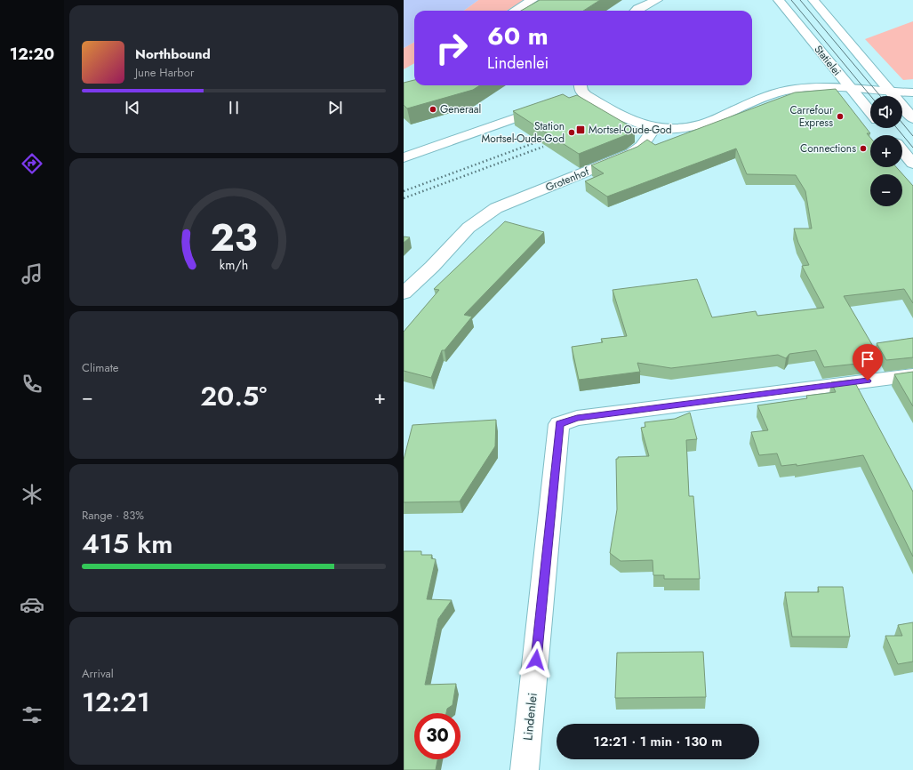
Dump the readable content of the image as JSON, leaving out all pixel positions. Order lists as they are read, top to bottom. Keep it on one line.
{"streets":{"street":["Statielei","Grotenhof","Lindenlei"]},"places":{"other":["Generaal","Carrefour Express","Station Mortsel-Oude-God","Connections"],"transit":["Mortsel-Oude-God"]},"page":{"tabs":"12:20","turn":["60 m","Lindenlei"],"song":["Northbound","June Harbor"],"map_buttons":["+","−"],"tile":["Climate",["Range · 83%","415 km"],["Arrival","12:21"]],"heat":["−","20.5°","+"],"limit":"30","trip":"12:21 · 1 min · 130 m","gauge":["23","km/h"]}}
